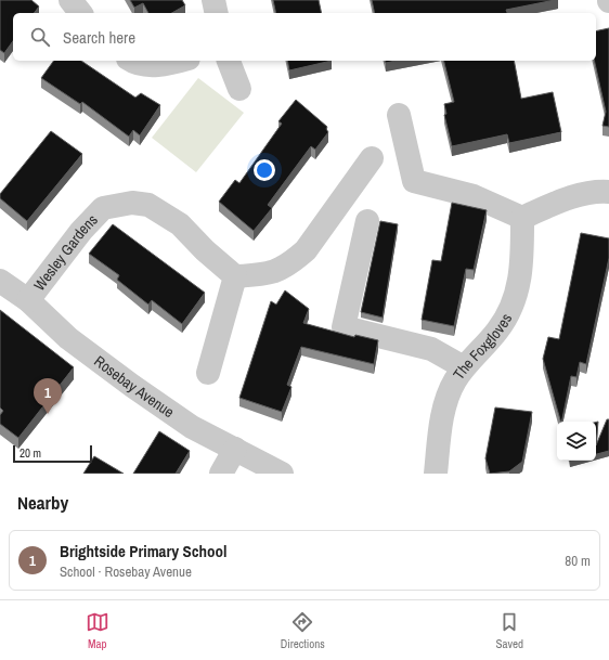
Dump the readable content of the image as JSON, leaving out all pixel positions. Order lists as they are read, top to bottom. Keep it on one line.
{"streets":{"street":["Wesley Gardens","The Foxgloves","Rosebay Avenue"]},"crossings":[["Wesley Gardens","Rosebay Avenue"]],"scale_bar":"20 m","page":{"search":"Search here","pins":"1","scale":"20 m","heading":"Nearby","list":[{"mark":"1","name":"Brightside Primary School","note":"School · Rosebay Avenue","value":"80 m"}],"nav":["Map","Directions","Saved"]}}
